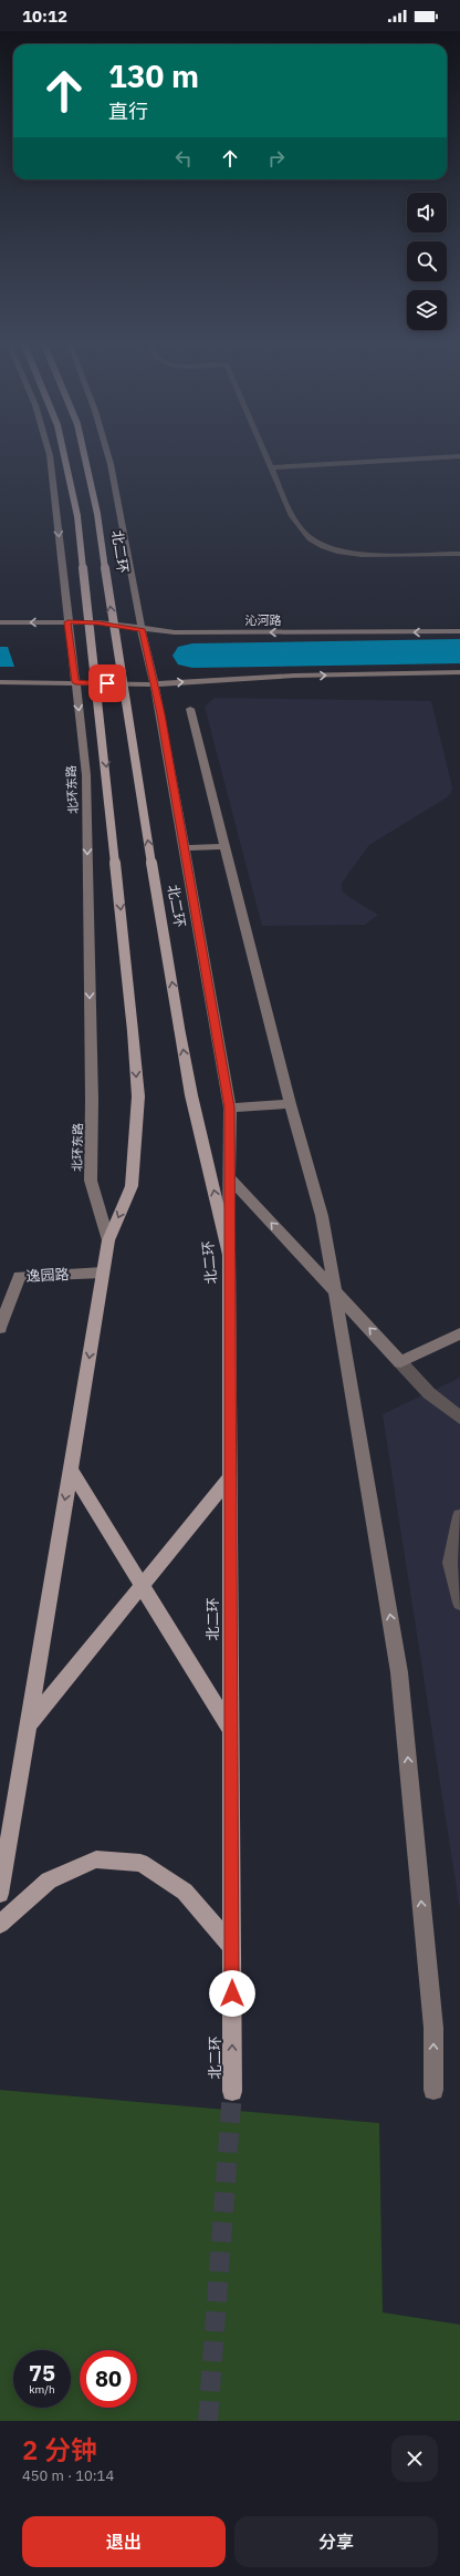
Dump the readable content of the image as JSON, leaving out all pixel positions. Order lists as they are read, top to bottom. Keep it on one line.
{"streets":{"highway":["北二环"],"main road":["沁河路","北环东路","逸园路"]},"crossings":[["沁河路","北环东路"]],"page":{"status":"10:12","turn":["130 m","直行"],"speed":"75 km/h","limit":"80","heading":["2 分钟","450 m · 10:14"],"buttons":["退出","分享"]}}
